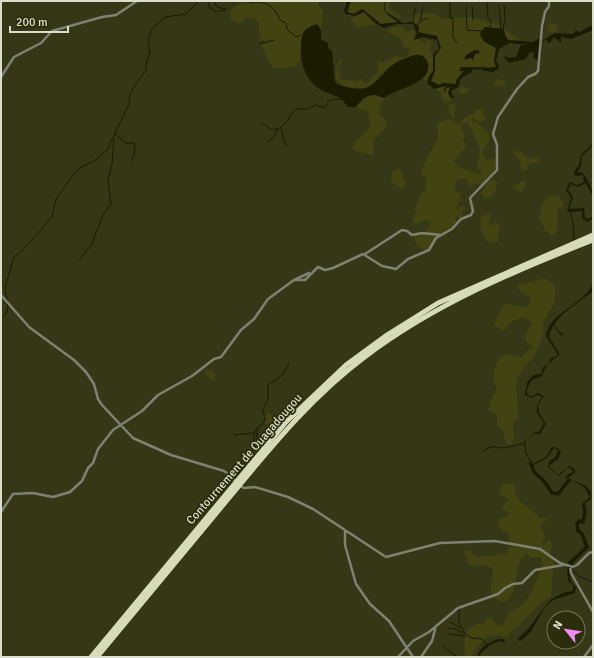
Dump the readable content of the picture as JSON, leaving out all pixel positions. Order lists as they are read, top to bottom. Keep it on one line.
{"streets":{"highway":["Contournement de Ouagadougou"]},"scale_bar":"200 m","north":"top left"}
